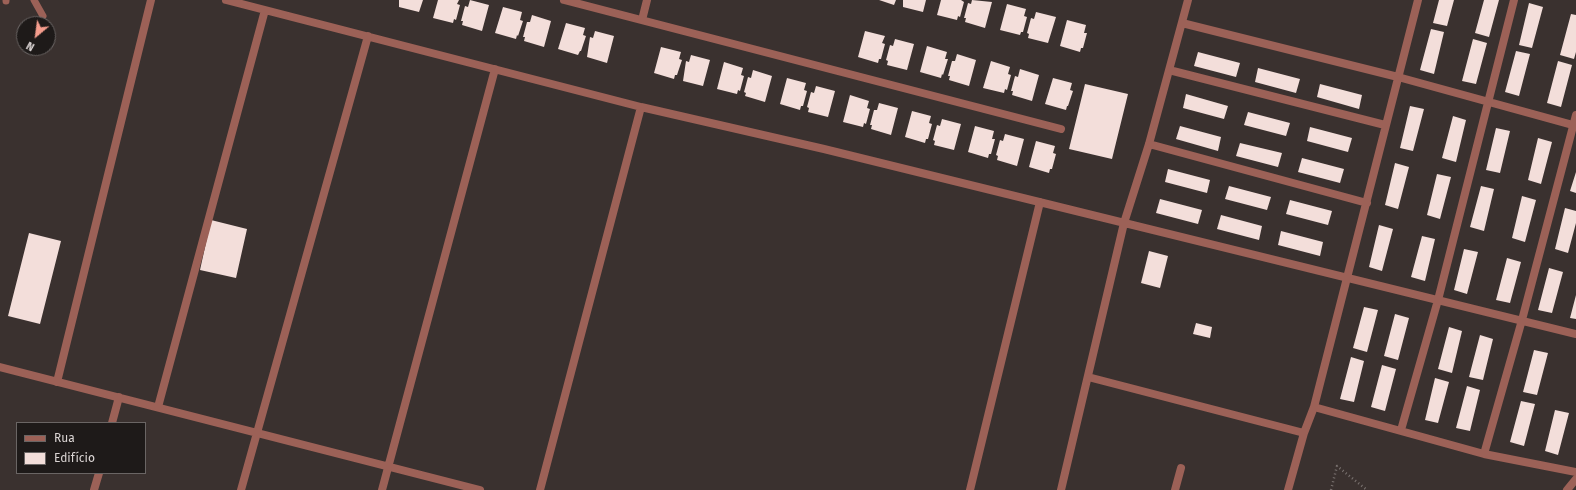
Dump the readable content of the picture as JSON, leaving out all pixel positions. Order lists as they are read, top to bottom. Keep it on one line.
{"legend":["Rua","Edifício"],"north":"bottom left"}
